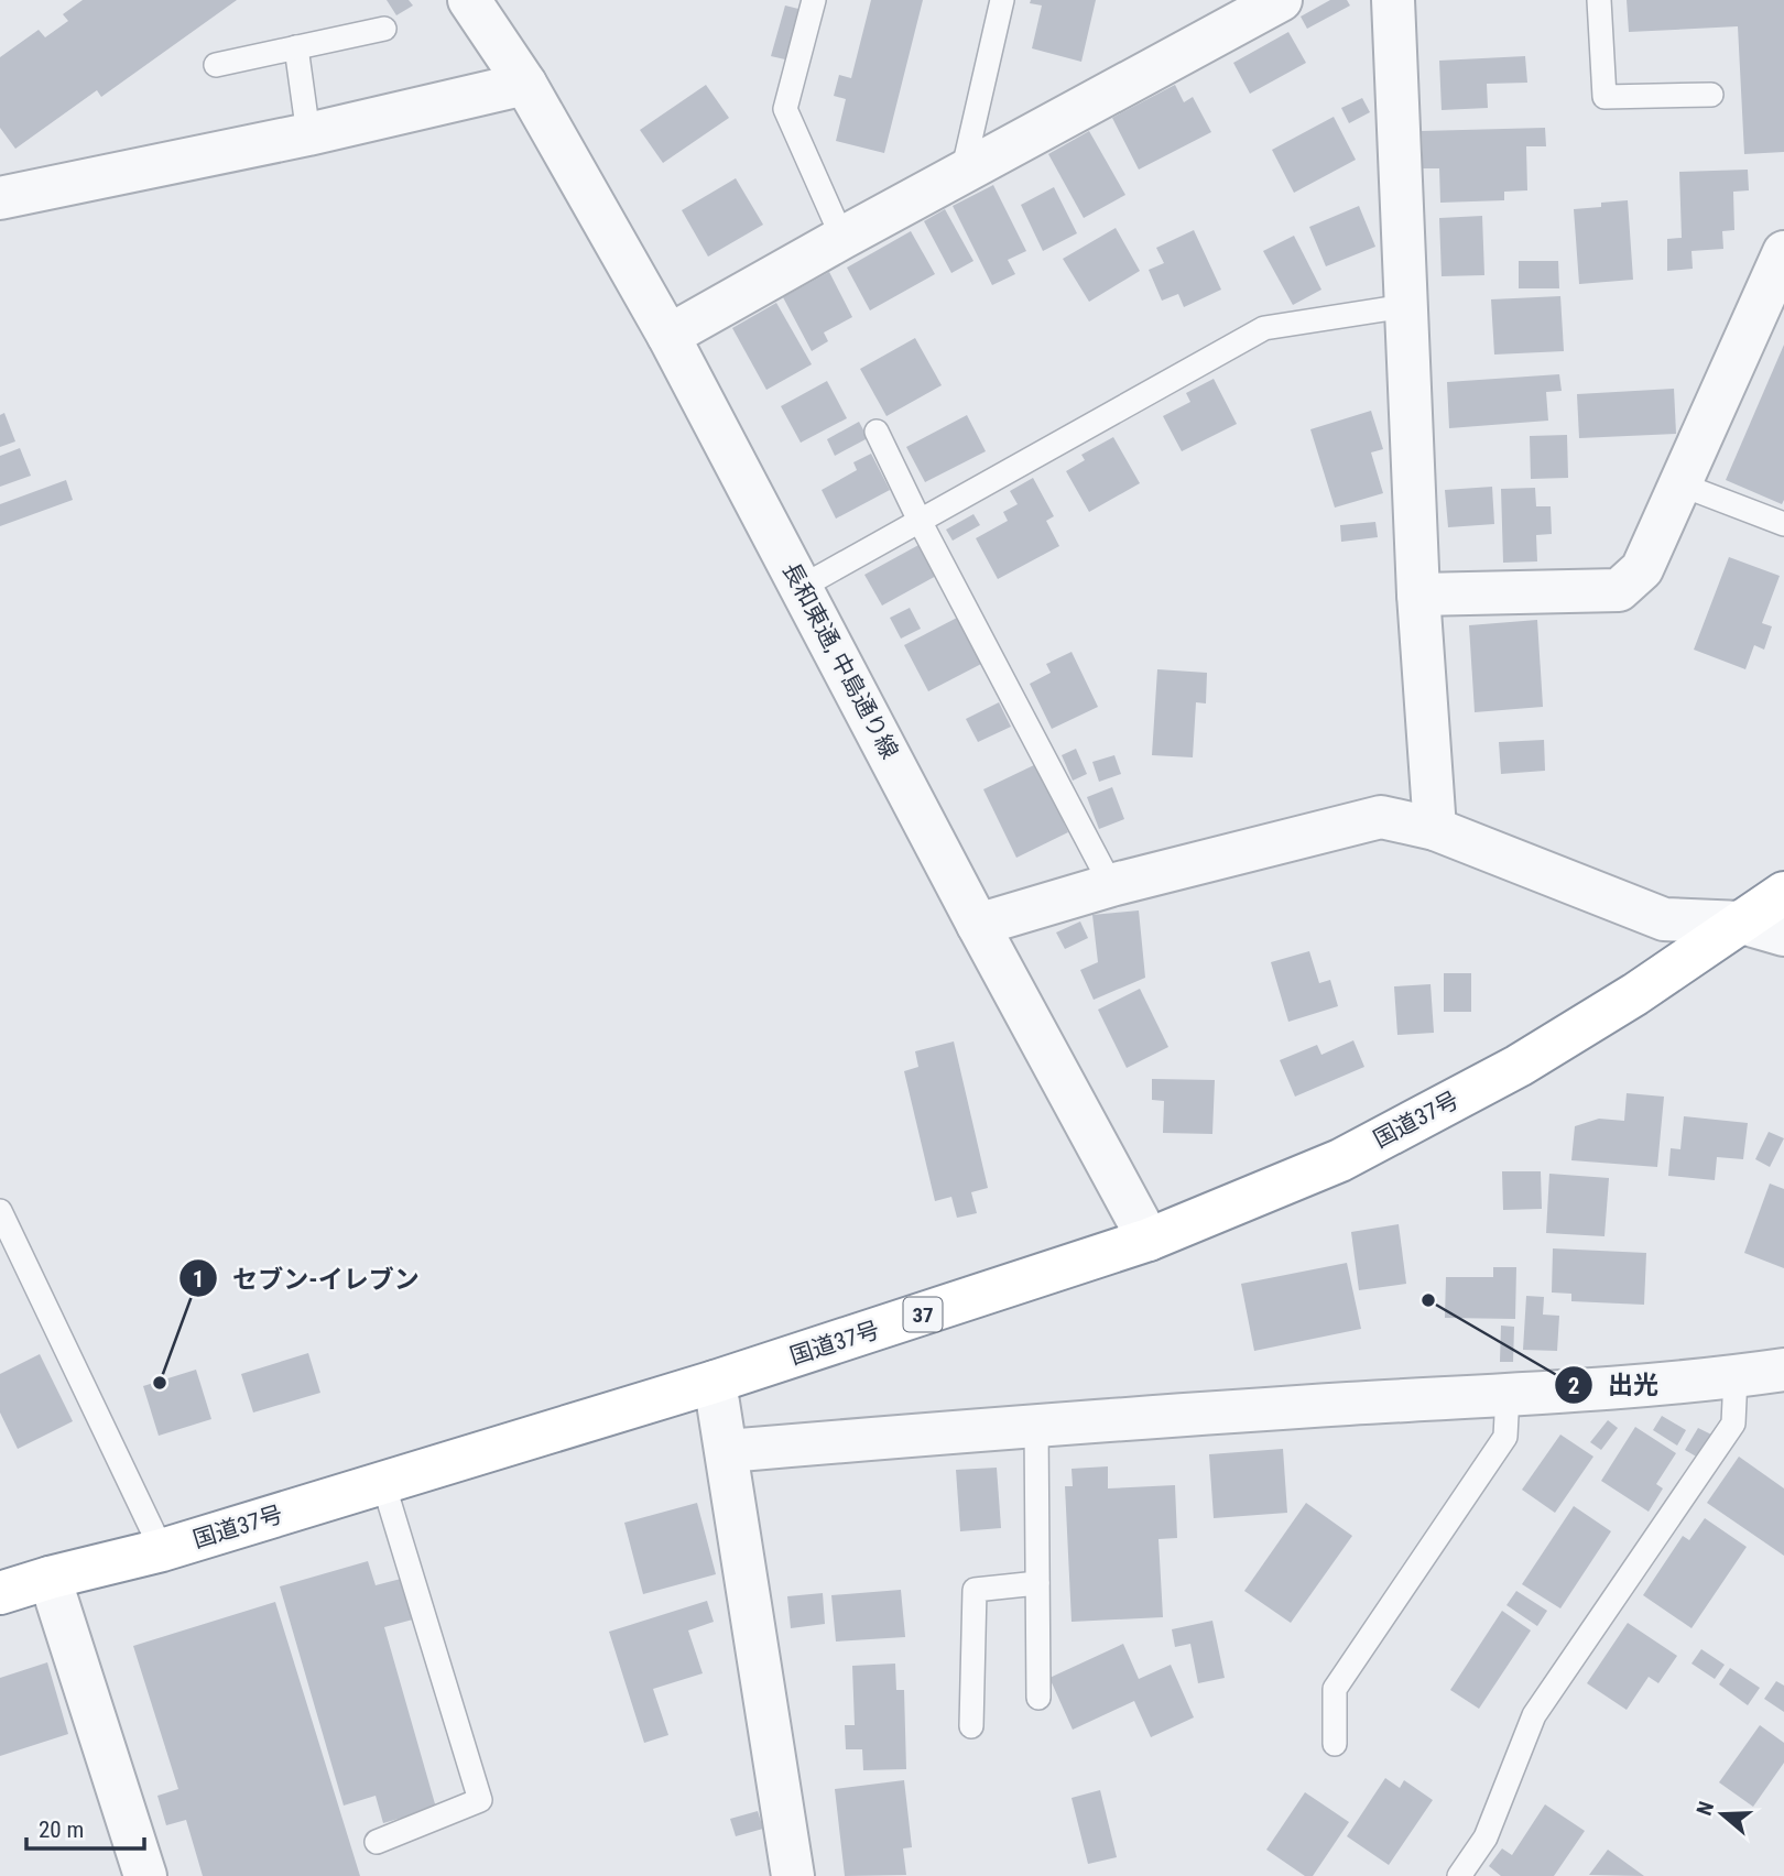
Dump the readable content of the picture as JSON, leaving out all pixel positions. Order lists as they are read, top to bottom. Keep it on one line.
{"streets":{"highway":["国道37号","37"],"street":["長和東通, 中島通り線"]},"crossings":[["長和東通, 中島通り線","国道37号"]],"places":["出光","セブン-イレブン"],"scale_bar":"20 m","north":"left"}
